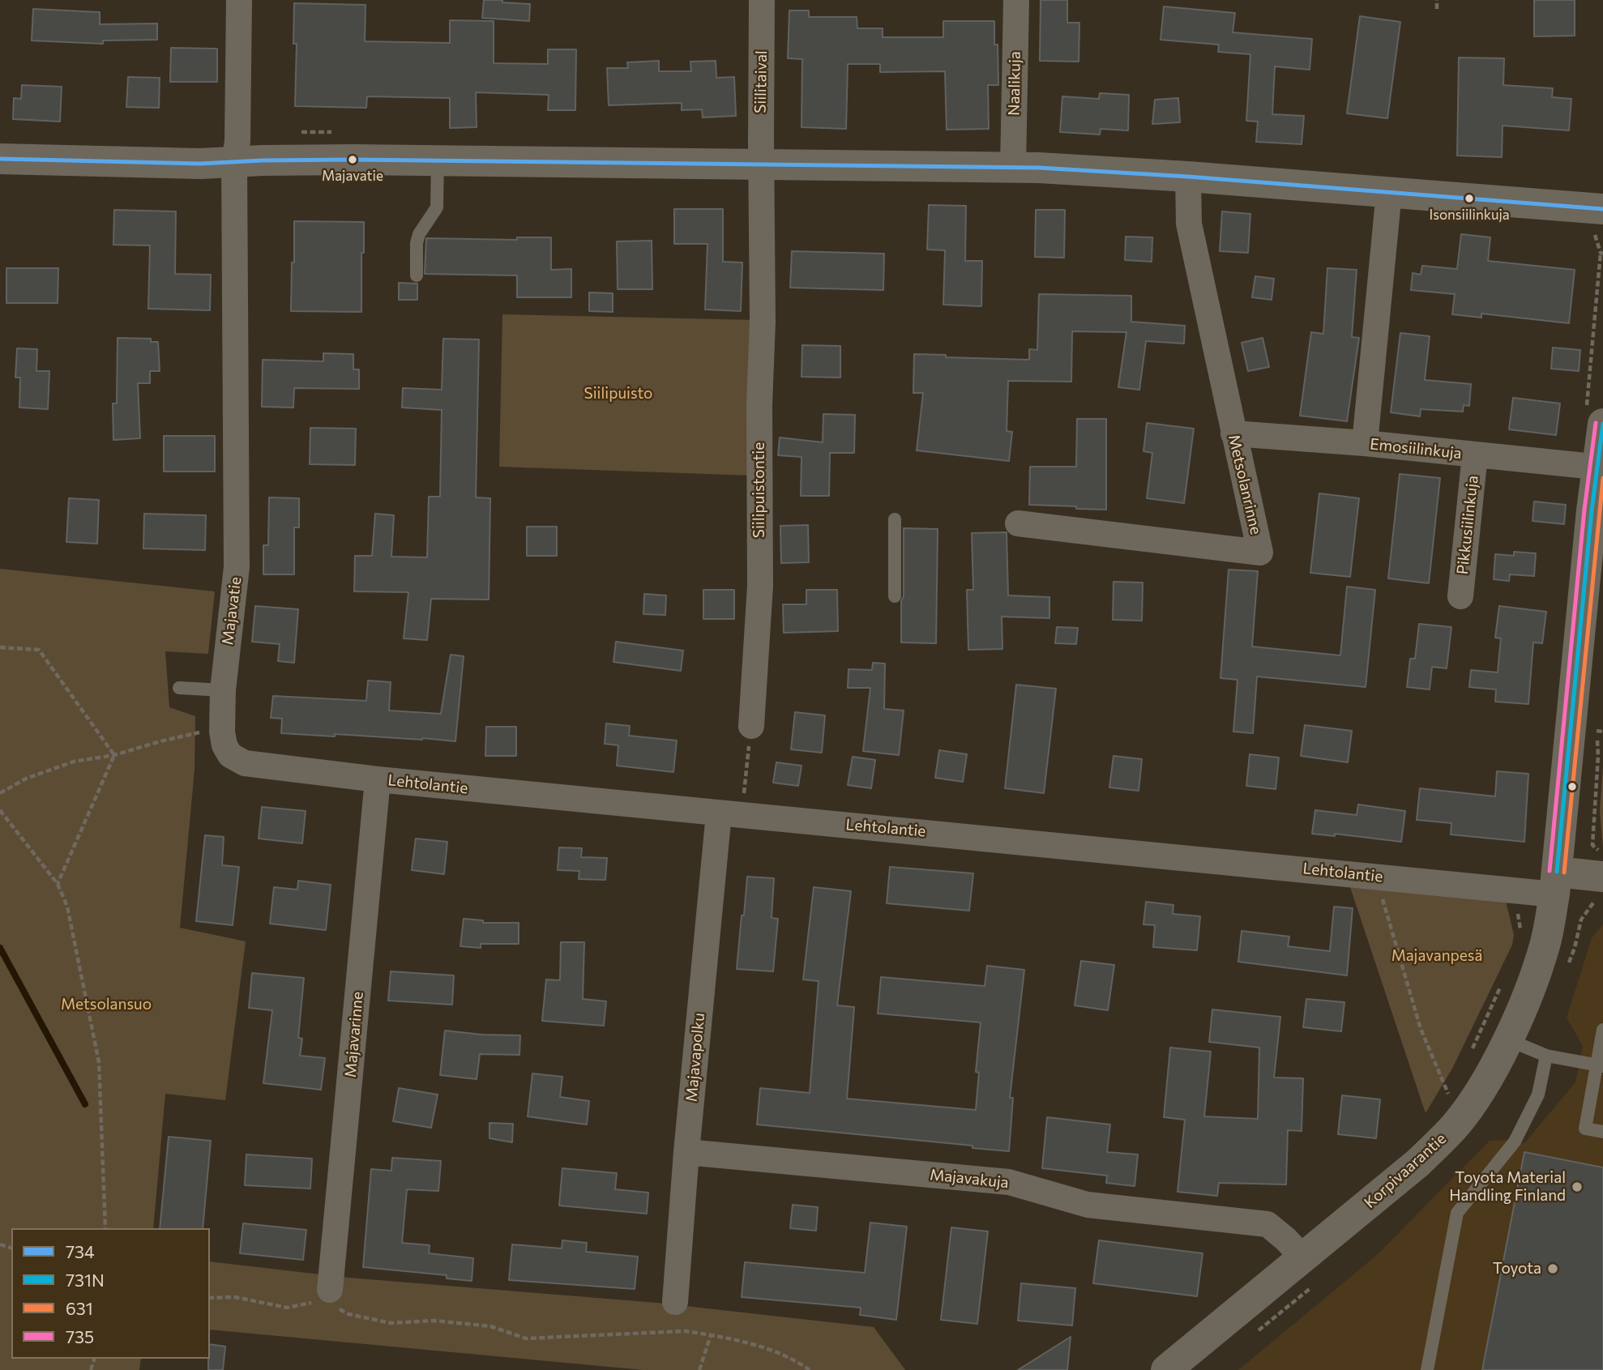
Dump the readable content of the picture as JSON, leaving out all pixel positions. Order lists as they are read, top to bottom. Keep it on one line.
{"streets":{"street":["Siilitaival","Naalikuja","Emosiilinkuja","Metsolanrinne","Siilipuistontie","Pikkusiilinkuja","Majavatie","Lehtolantie","Majavarinne","Majavapolku","Korpivaarantie","Majavakuja"]},"crossings":[["Siilitaival","Siilipuistontie"],["Emosiilinkuja","Metsolanrinne"],["Emosiilinkuja","Pikkusiilinkuja"],["Emosiilinkuja","Korpivaarantie"],["Majavatie","Lehtolantie"],["Lehtolantie","Majavarinne"],["Lehtolantie","Majavapolku"],["Lehtolantie","Korpivaarantie"],["Majavapolku","Majavakuja"],["Korpivaarantie","Majavakuja"]],"parks":["Siilipuisto","Majavanpesä","Metsolansuo"],"places":["Majavatie","Isonsiilinkuja","Toyota Material Handling Finland","Toyota"],"lines":["transit line 734","transit line 735","transit line 731N","transit line 631"],"legend":["734","731N","631","735"]}
